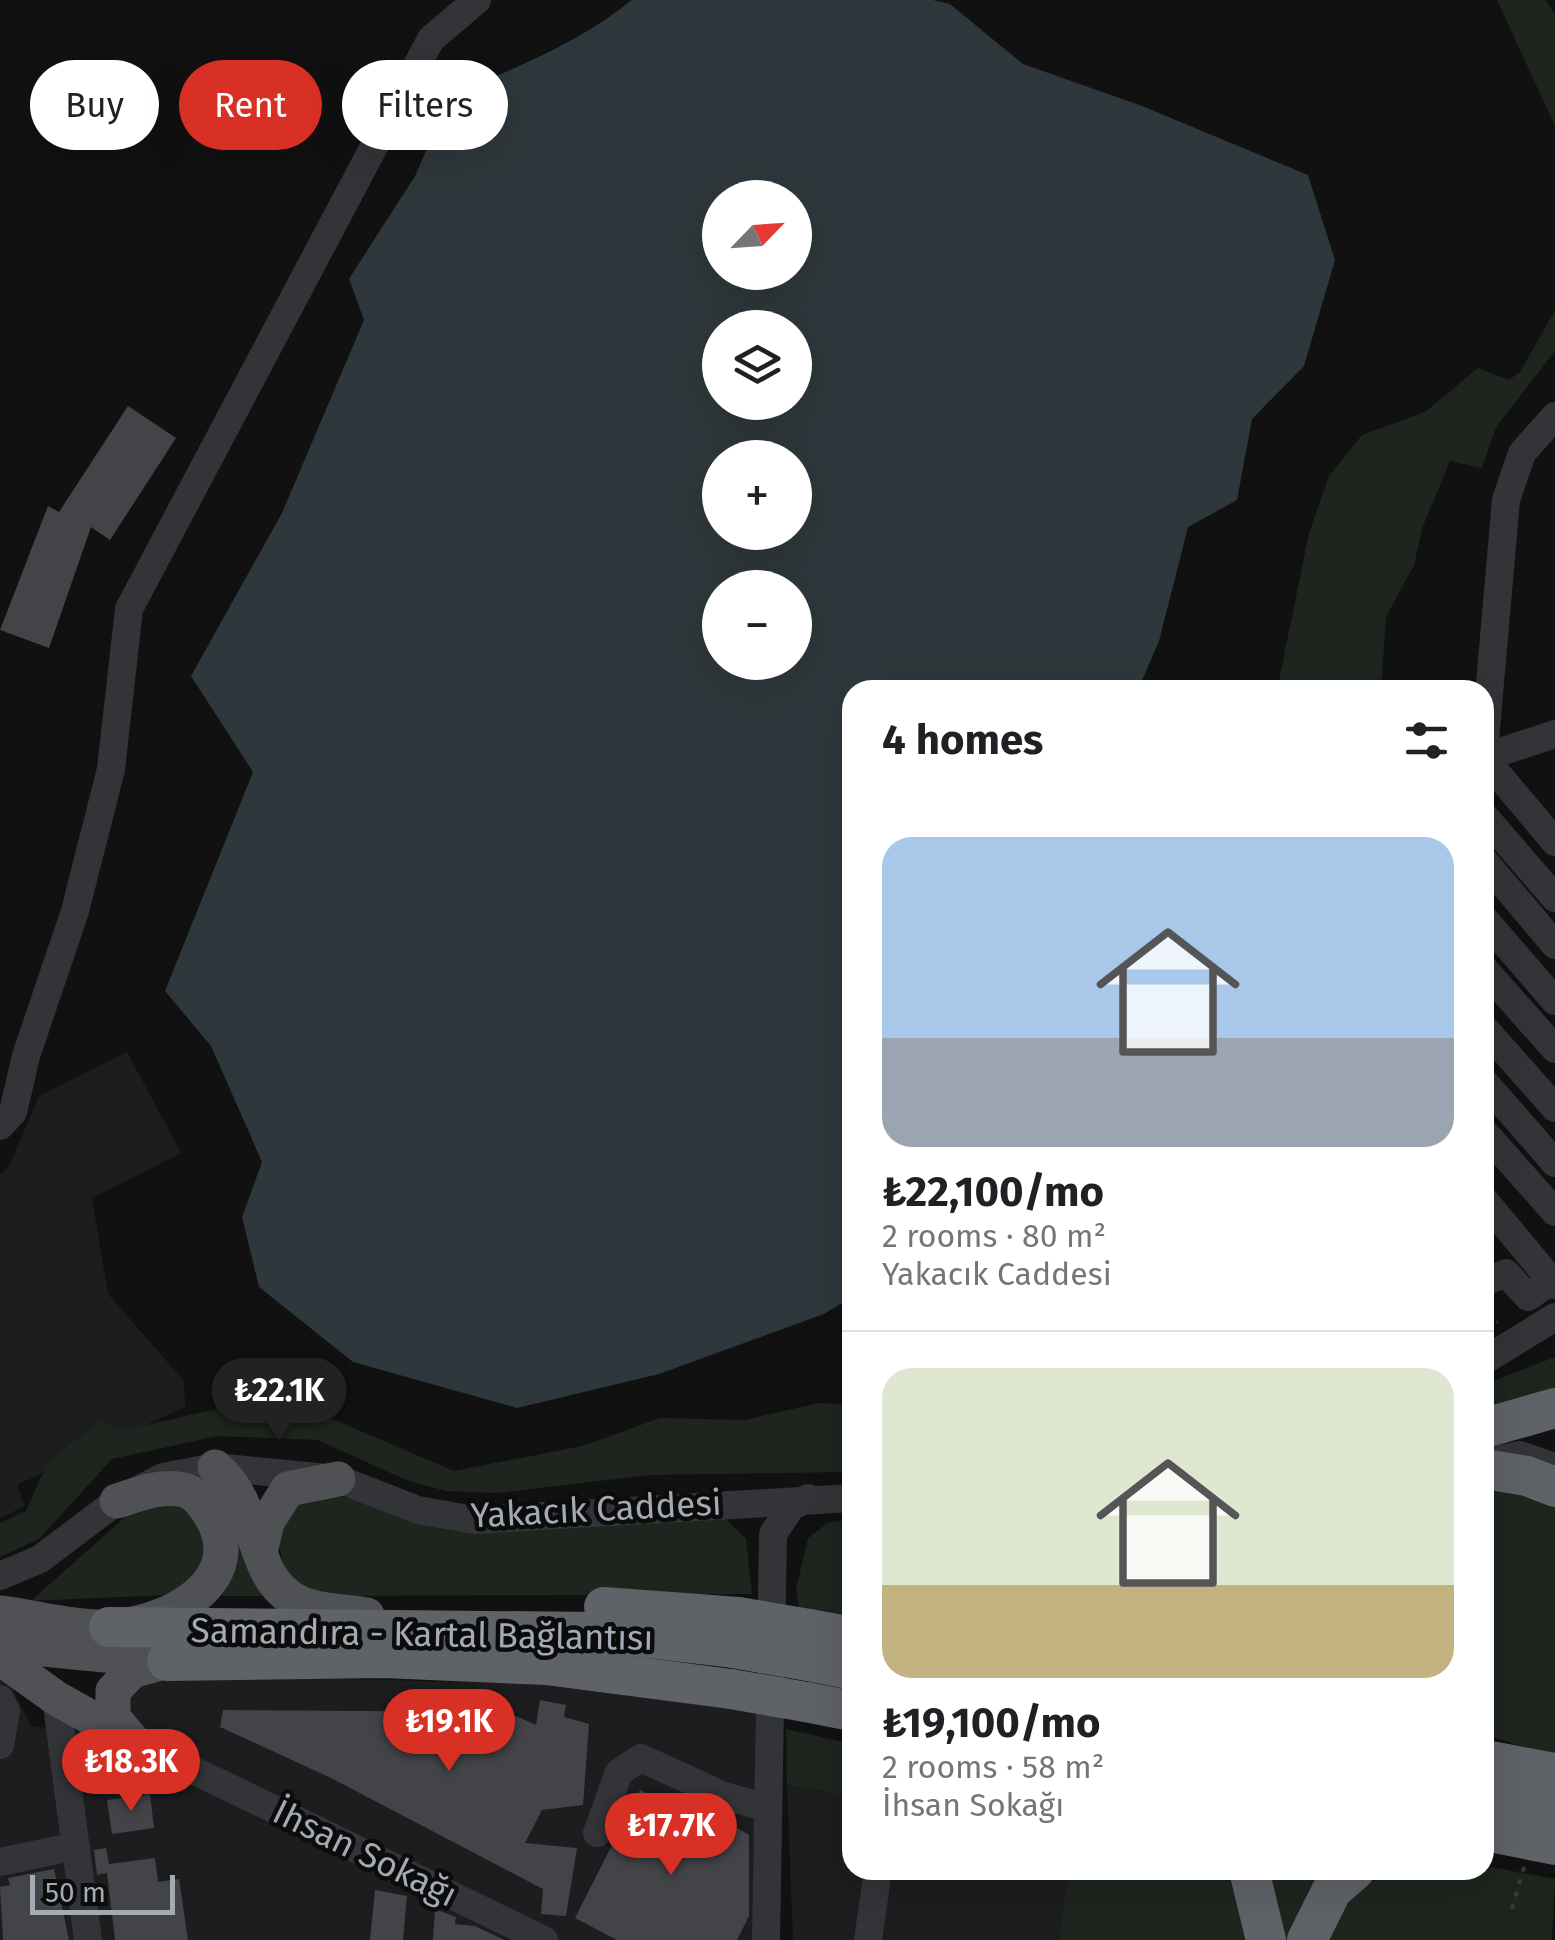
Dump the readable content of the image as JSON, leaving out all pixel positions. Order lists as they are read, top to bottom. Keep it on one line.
{"streets":{"highway":["Samandıra - Kartal Bağlantısı"],"street":["Yakacık Caddesi","İhsan Sokağı"]},"scale_bar":"50 m","north":"top right","page":{"chip":["Buy","Rent","Filters"],"map_buttons":["+","−"],"heading":"4 homes","list":[{"name":"₺22,100/mo","note":"2 rooms · 80 m² · Yakacık Caddesi"},{"name":"₺19,100/mo","note":"2 rooms · 58 m² · İhsan Sokağı"}],"price":["₺22.1K","₺19.1K","₺18.3K","₺17.7K"],"scale":"50 m"}}
